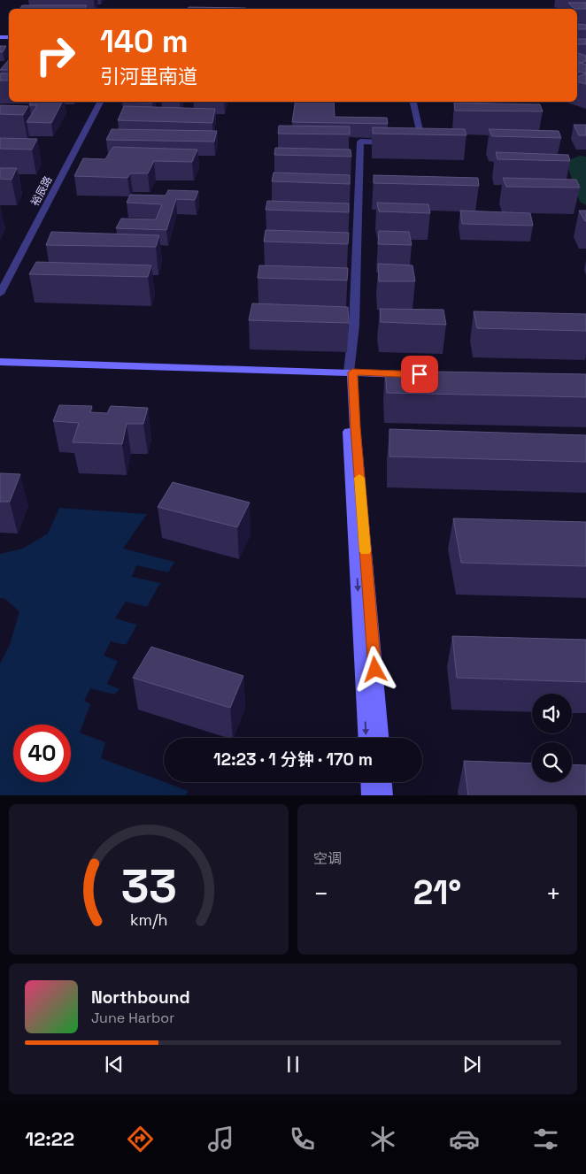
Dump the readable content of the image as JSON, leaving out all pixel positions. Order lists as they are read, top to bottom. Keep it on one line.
{"streets":{"street":["裕辰路"]},"page":{"turn":["140 m","引河里南道"],"limit":"40","trip":"12:23 · 1 分钟 · 170 m","tile":"空调","heat":["−","21°","+"],"song":["Northbound","June Harbor"],"tabs":"12:22","gauge":["33","km/h"]}}
